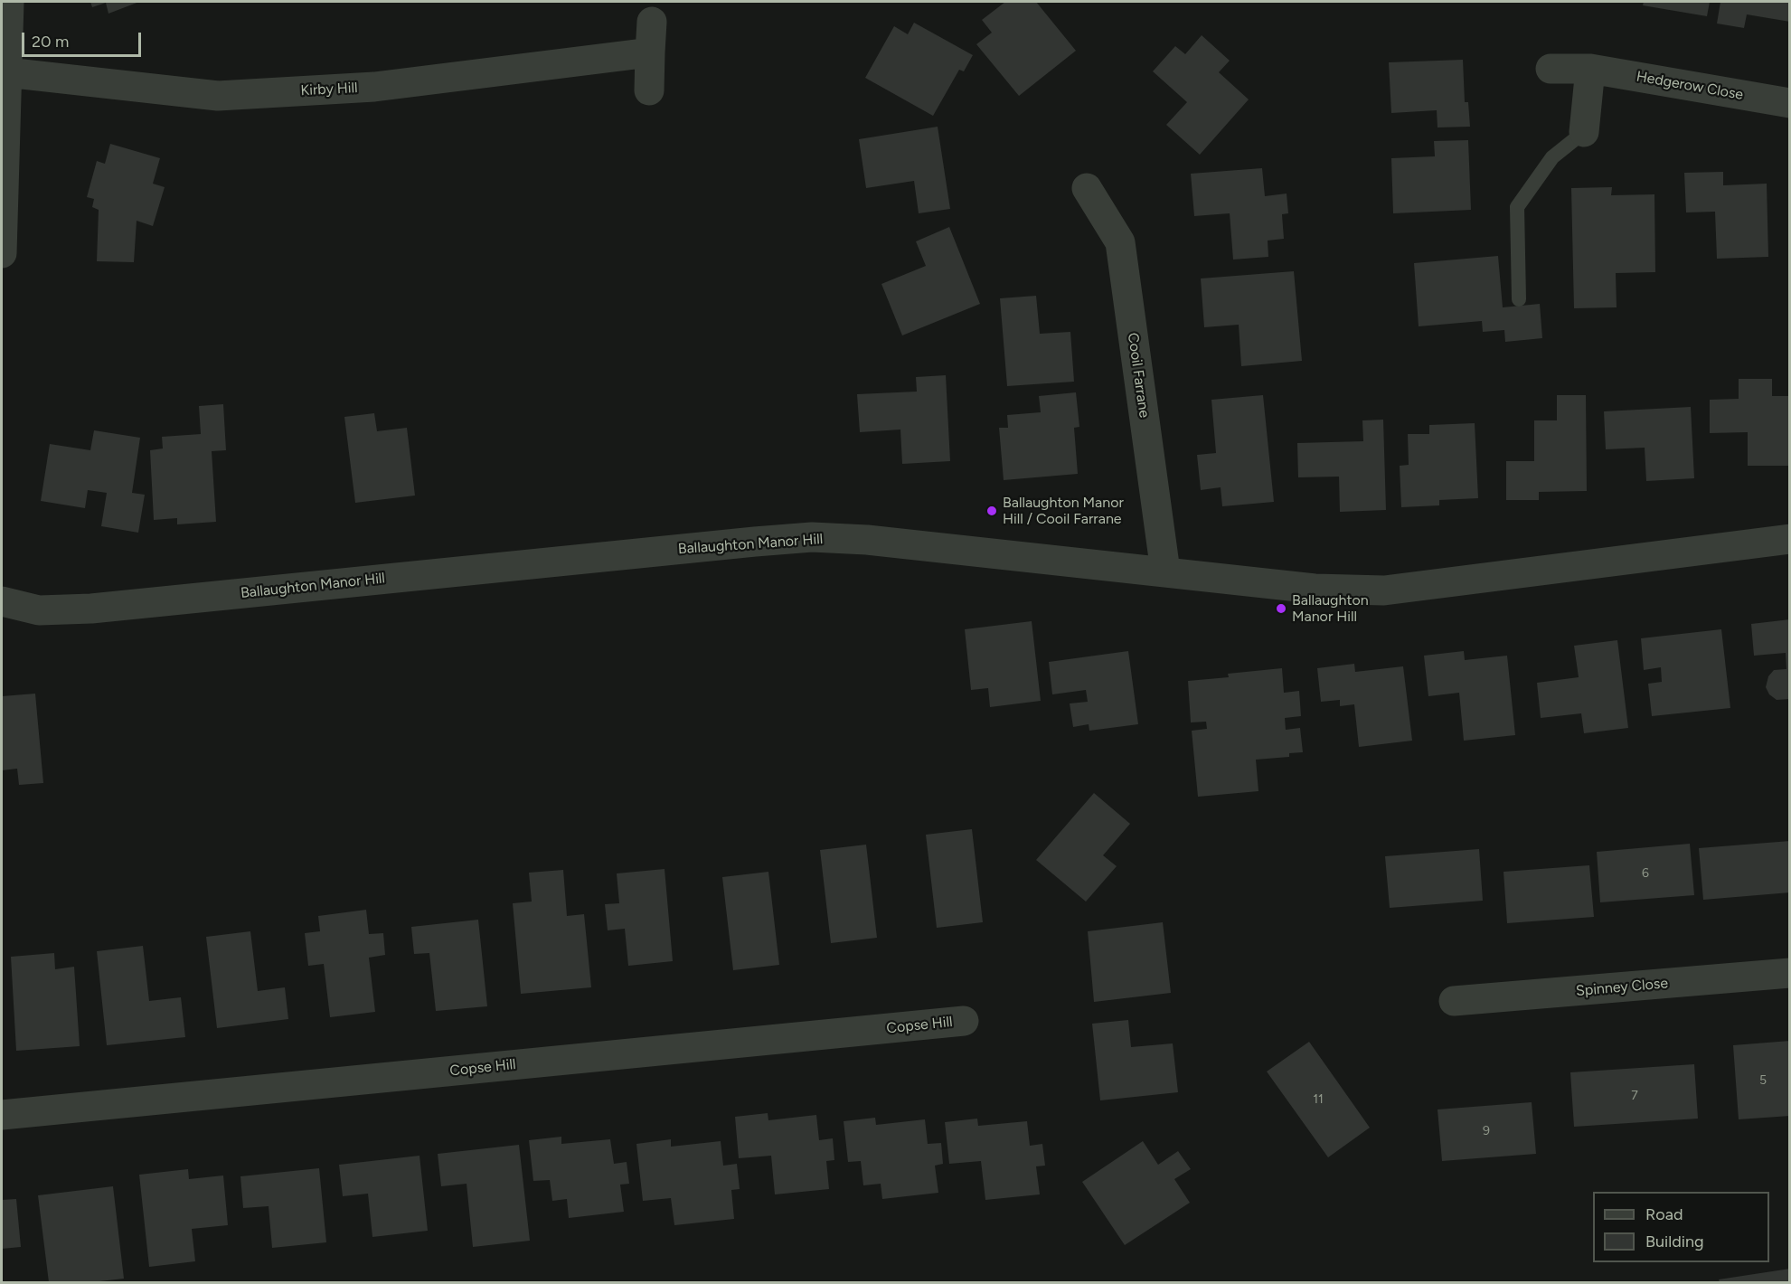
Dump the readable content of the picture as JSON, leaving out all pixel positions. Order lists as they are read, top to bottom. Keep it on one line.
{"streets":{"street":["Hedgerow Close","Kirby Hill","Cooil Farrane","Ballaughton Manor Hill","Spinney Close","Copse Hill"]},"crossings":[["Cooil Farrane","Ballaughton Manor Hill"]],"places":["Ballaughton Manor Hill / Cooil Farrane","Ballaughton Manor Hill"],"house_numbers":["6","5","7","11","9"],"legend":["Road","Building"],"scale_bar":"20 m"}
